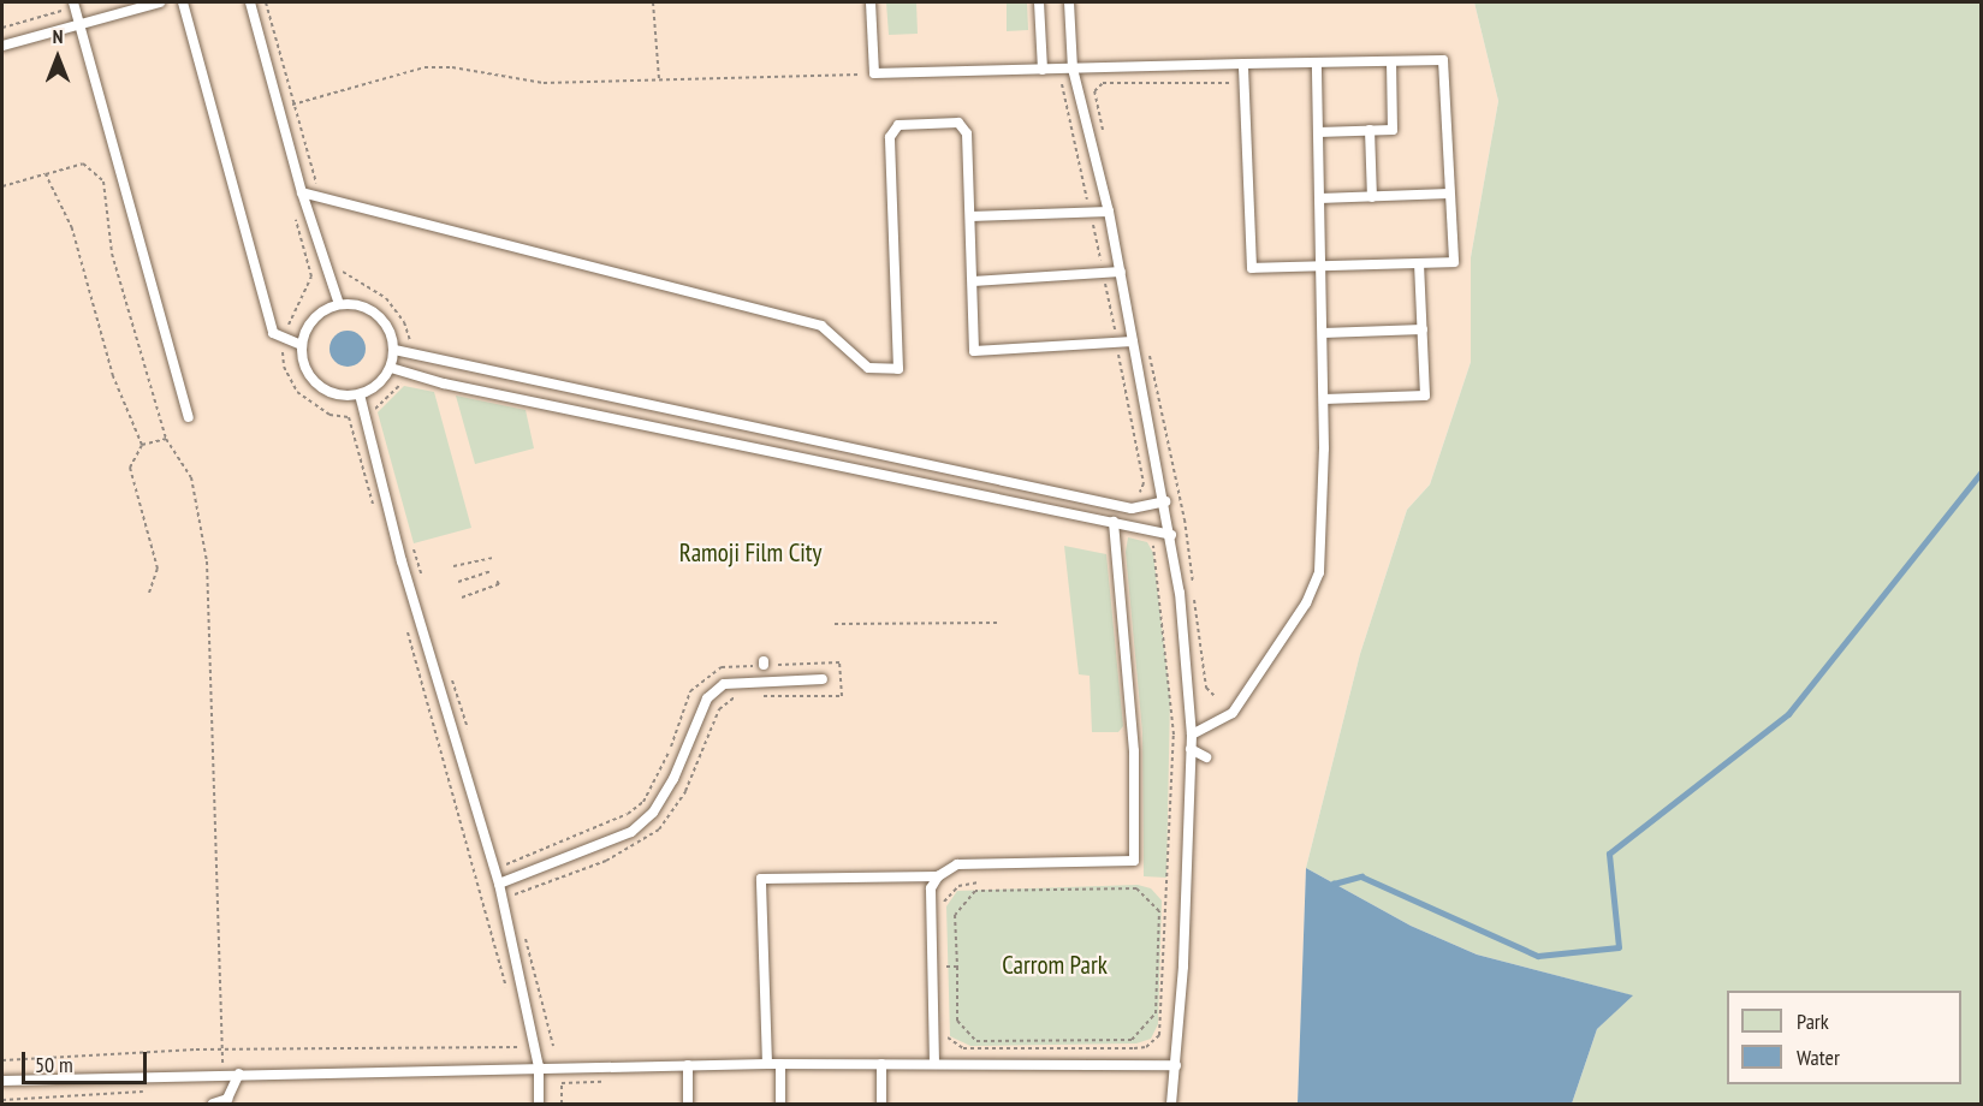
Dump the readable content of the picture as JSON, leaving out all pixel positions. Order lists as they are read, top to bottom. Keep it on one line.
{"parks":["Ramoji Film City","Carrom Park"],"legend":["Park","Water"],"scale_bar":"50 m","north":"top"}
